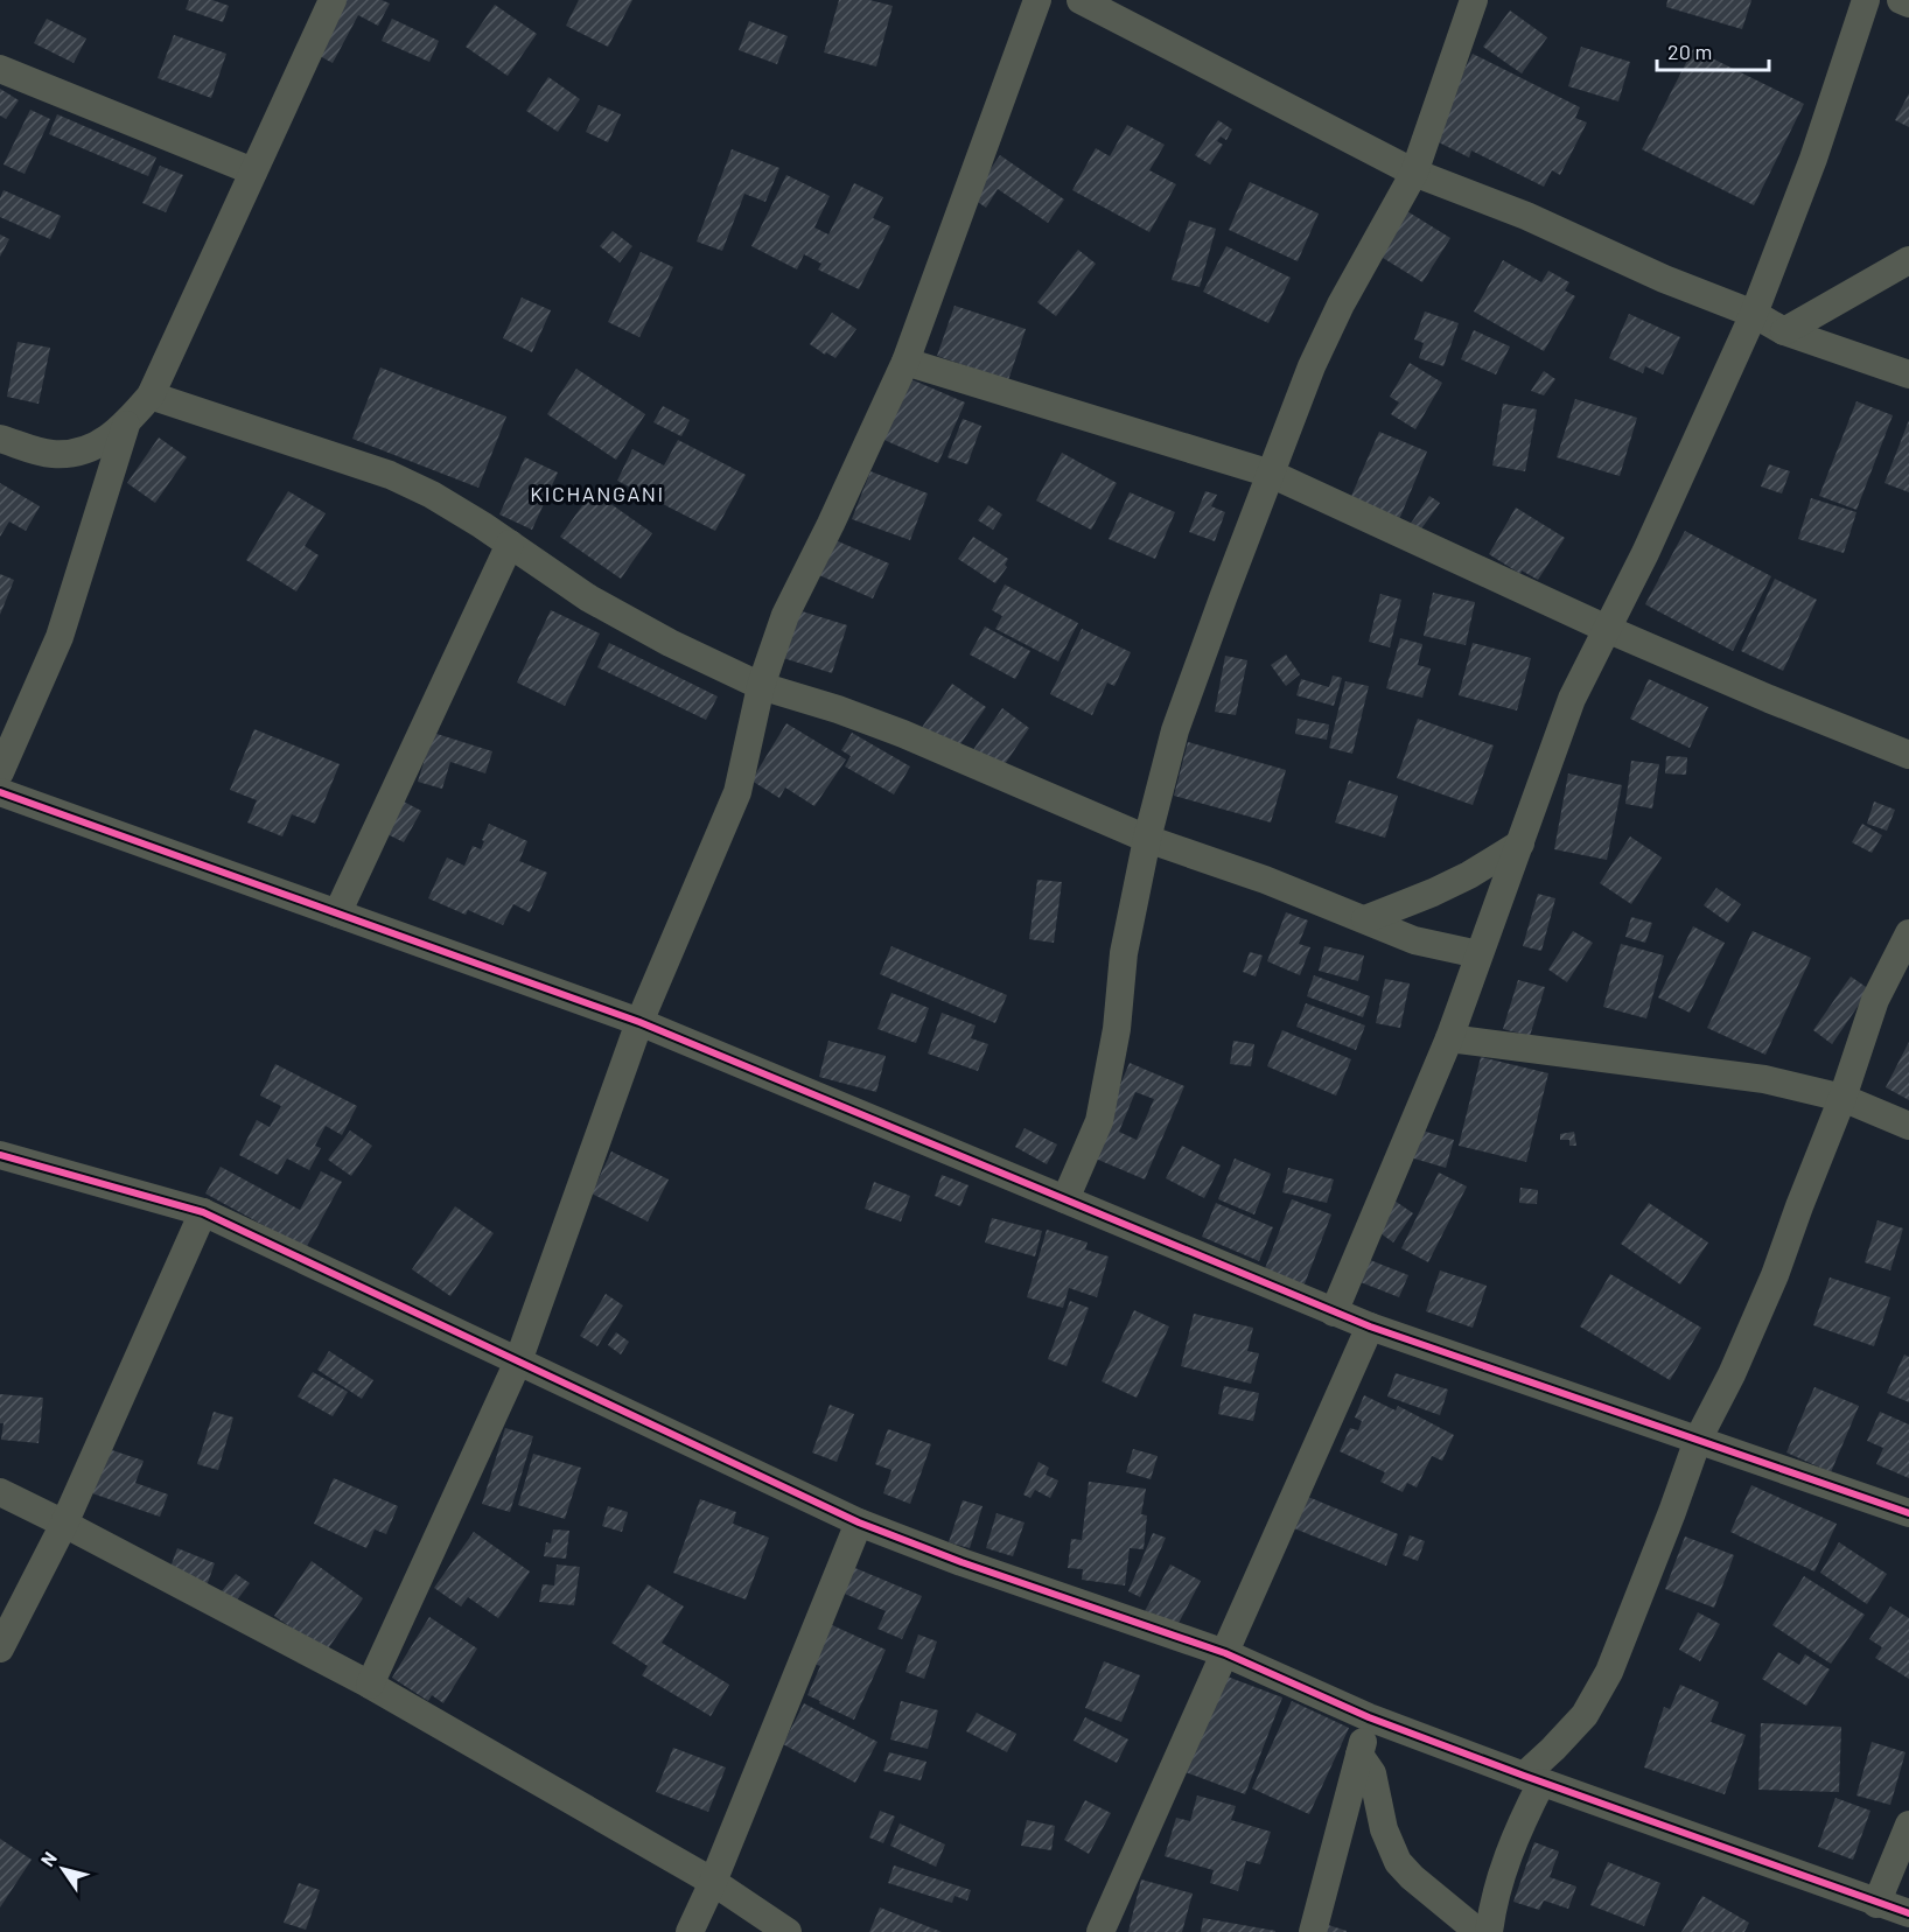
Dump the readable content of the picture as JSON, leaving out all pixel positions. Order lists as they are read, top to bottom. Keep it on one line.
{"districts":["KICHANGANI"],"scale_bar":"20 m","north":"top left"}
